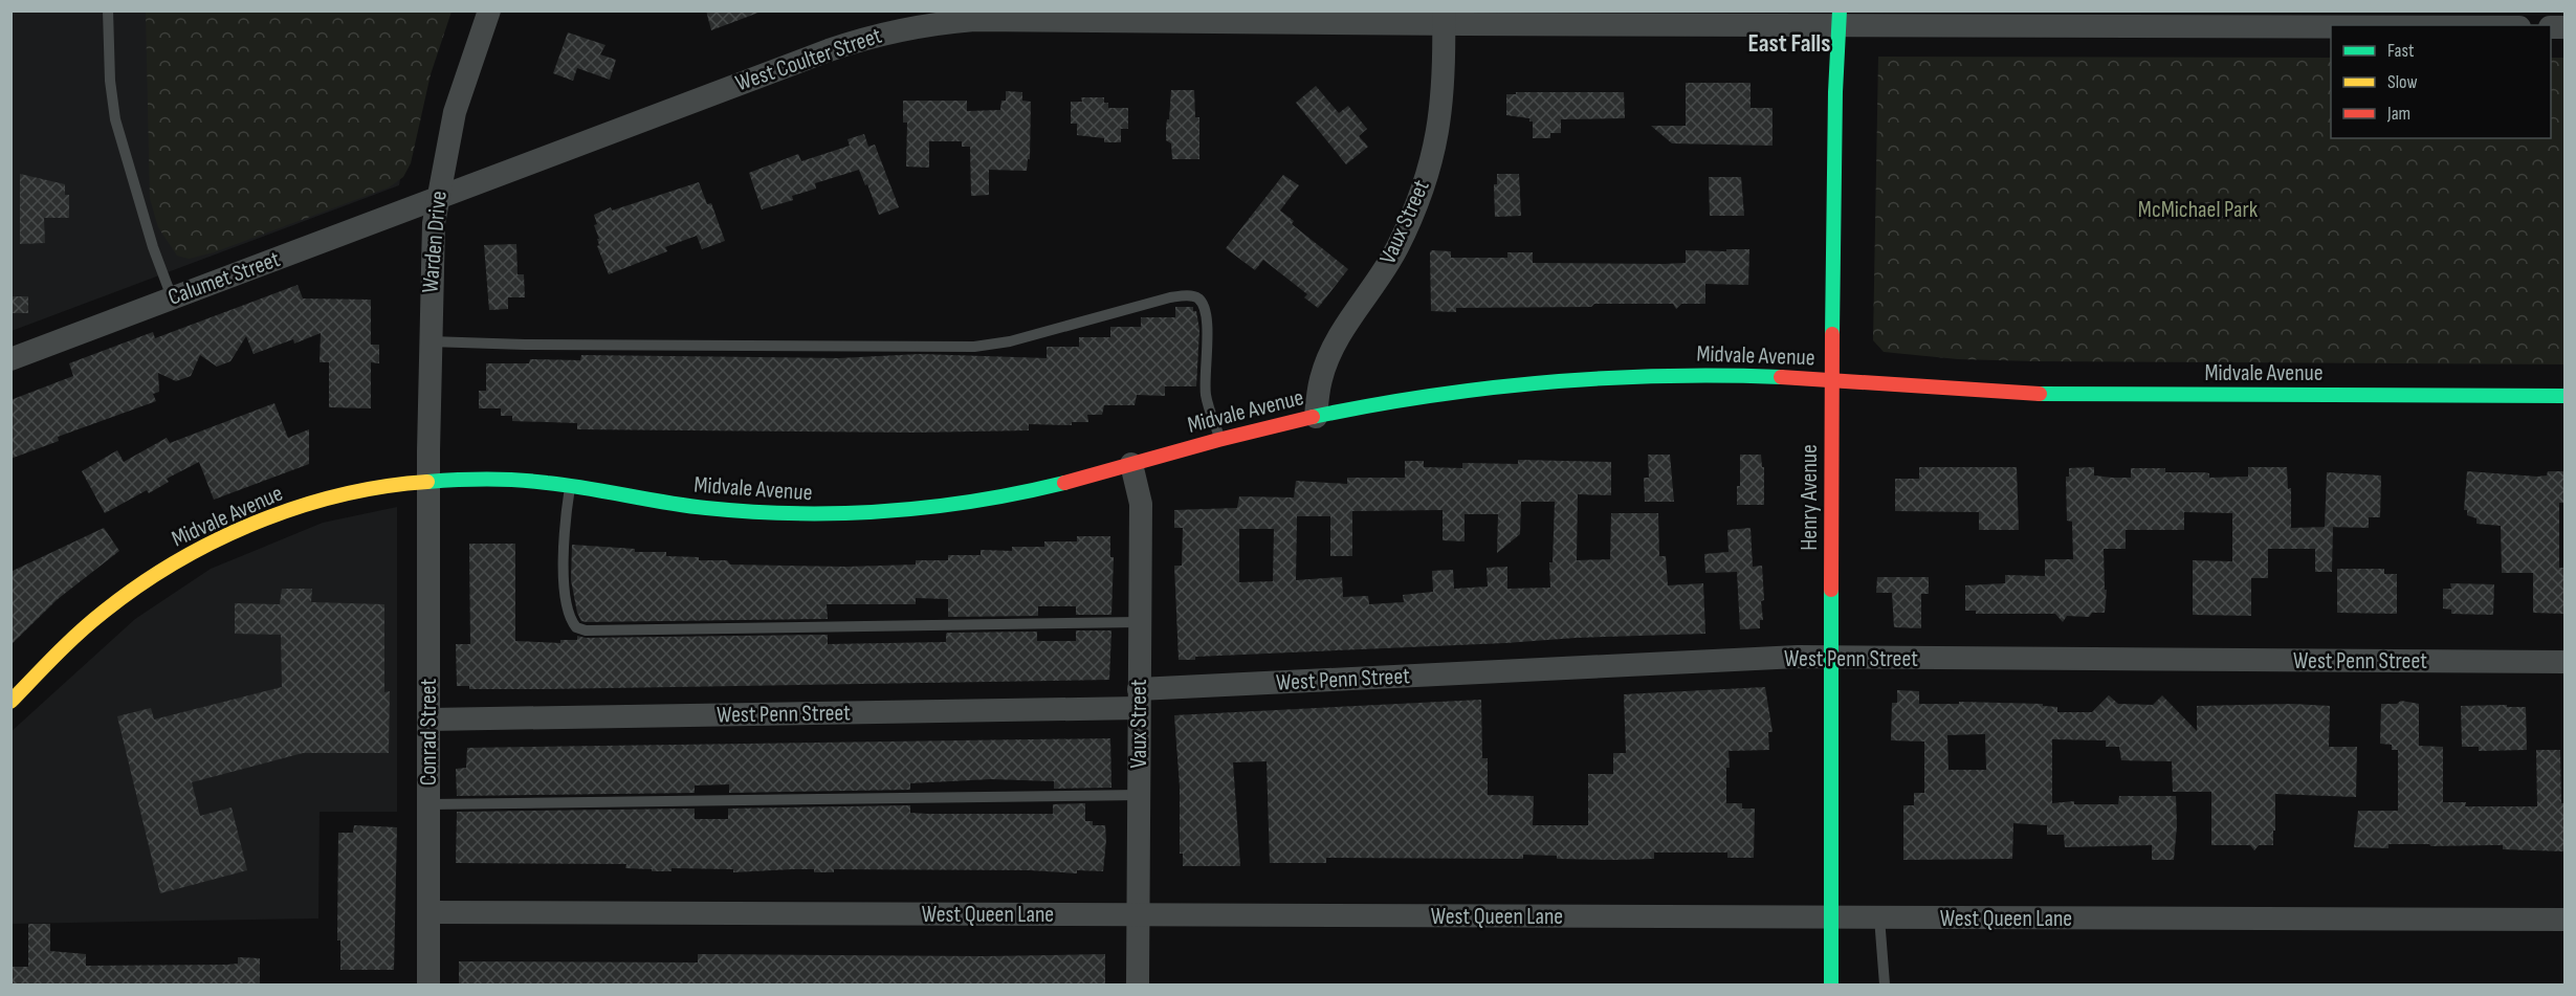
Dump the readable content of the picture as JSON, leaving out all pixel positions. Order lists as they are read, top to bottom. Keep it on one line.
{"streets":{"street":["West Coulter Street","Vaux Street","Warden Drive","Calumet Street","Midvale Avenue","Henry Avenue","West Penn Street","Conrad Street","West Queen Lane"]},"crossings":[["West Coulter Street","Vaux Street"],["West Coulter Street","Warden Drive"],["West Coulter Street","Calumet Street"],["West Coulter Street","Henry Avenue"],["Vaux Street","Midvale Avenue"],["Vaux Street","West Penn Street"],["Vaux Street","West Queen Lane"],["Warden Drive","Calumet Street"],["Warden Drive","Midvale Avenue"],["Warden Drive","Conrad Street"],["Midvale Avenue","Henry Avenue"],["Midvale Avenue","Conrad Street"],["Henry Avenue","West Penn Street"],["Henry Avenue","West Queen Lane"],["West Penn Street","Conrad Street"],["Conrad Street","West Queen Lane"]],"districts":["East Falls"],"parks":["McMichael Park"],"legend":["Fast","Slow","Jam"]}
